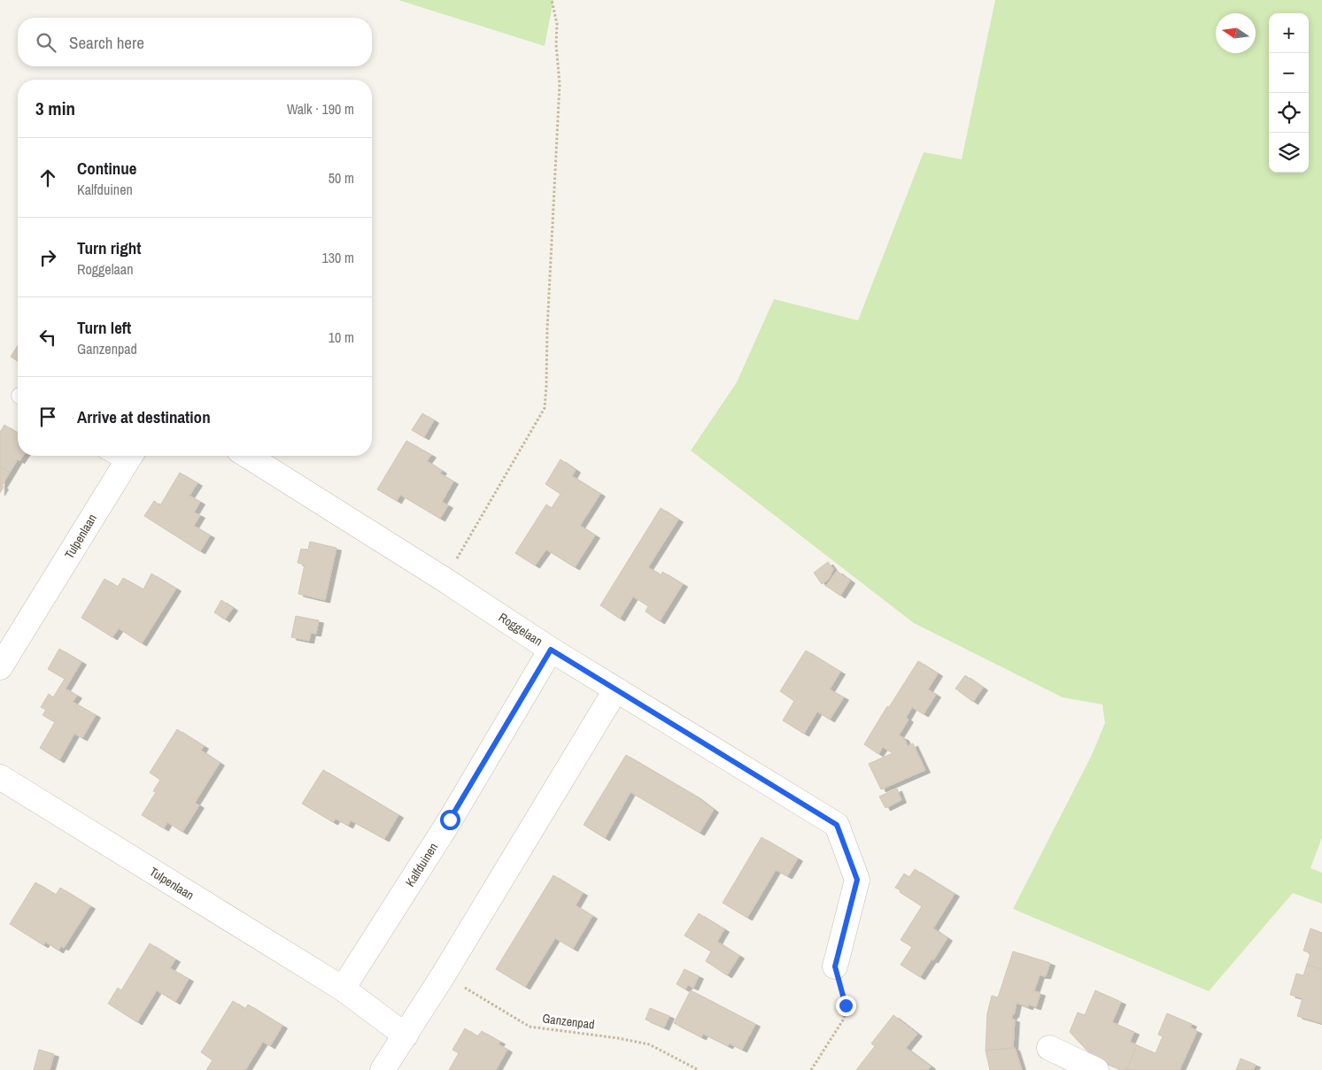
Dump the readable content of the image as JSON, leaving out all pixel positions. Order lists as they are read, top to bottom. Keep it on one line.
{"streets":{"street":["Tulpenlaan","Roggelaan","Kalfduinen"],"path":["Ganzenpad"]},"crossings":[["Tulpenlaan","Kalfduinen"],["Roggelaan","Kalfduinen"]],"north":"left","page":{"map_buttons":["+","−"],"search":"Search here","heading":["3 min","Walk · 190 m"],"list":[["Continue","Kalfduinen","50 m"],["Turn right","Roggelaan","130 m"],["Turn left","Ganzenpad","10 m"],"Arrive at destination"]}}
